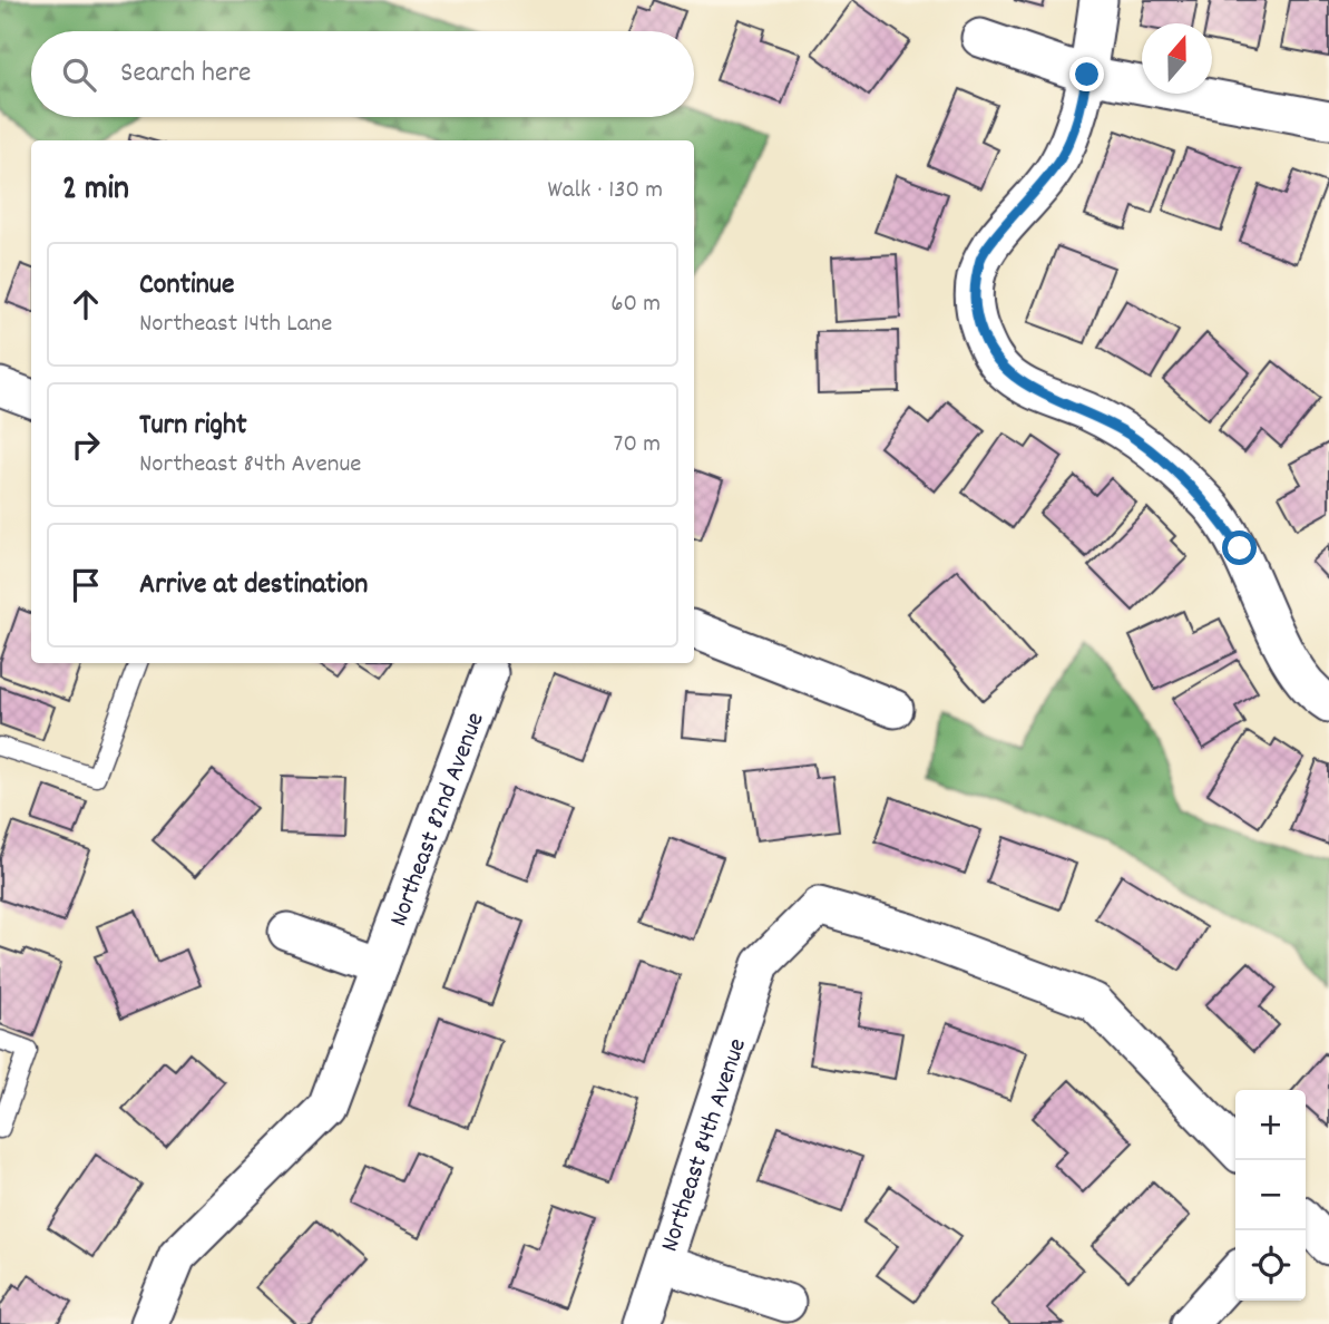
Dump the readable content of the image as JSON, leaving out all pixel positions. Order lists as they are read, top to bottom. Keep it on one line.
{"streets":{"street":["Northeast 82nd Avenue","Northeast 84th Avenue"]},"north":"top","page":{"search":"Search here","heading":["2 min","Walk · 130 m"],"list":[["Continue","Northeast 14th Lane","60 m"],["Turn right","Northeast 84th Avenue","70 m"],"Arrive at destination"],"map_buttons":["+","−"]}}
